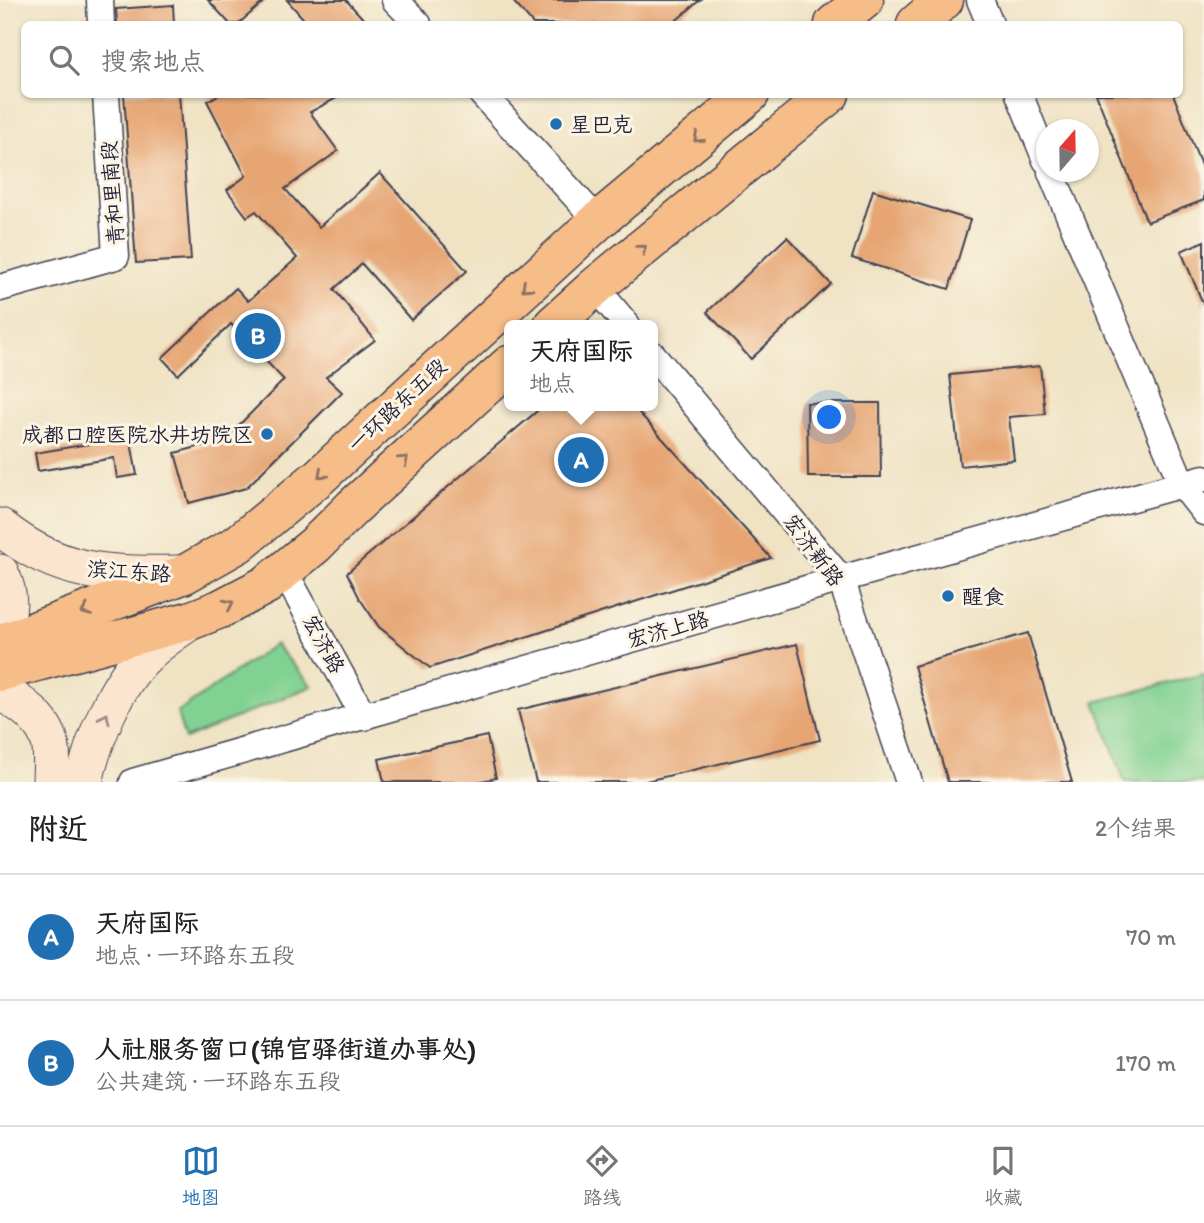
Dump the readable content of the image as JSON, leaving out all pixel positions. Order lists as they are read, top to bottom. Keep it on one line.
{"streets":{"main road":["一环路东五段","滨江东路"],"street":["青和里南段","宏济新路","宏济上路","宏济路"]},"crossings":[["一环路东五段","滨江东路"],["宏济新路","宏济上路"],["宏济上路","宏济路"]],"places":["星巴克","成都口腔医院水井坊院区","醒食"],"north":"top","page":{"search":"搜索地点","pins":["B","A"],"popup":["天府国际","地点"],"heading":["附近","2个结果"],"list":[{"mark":"A","name":"天府国际","note":"地点 · 一环路东五段","value":"70 m"},{"mark":"B","name":"人社服务窗口(锦官驿街道办事处)","note":"公共建筑 · 一环路东五段","value":"170 m"}],"nav":["地图","路线","收藏"]}}
